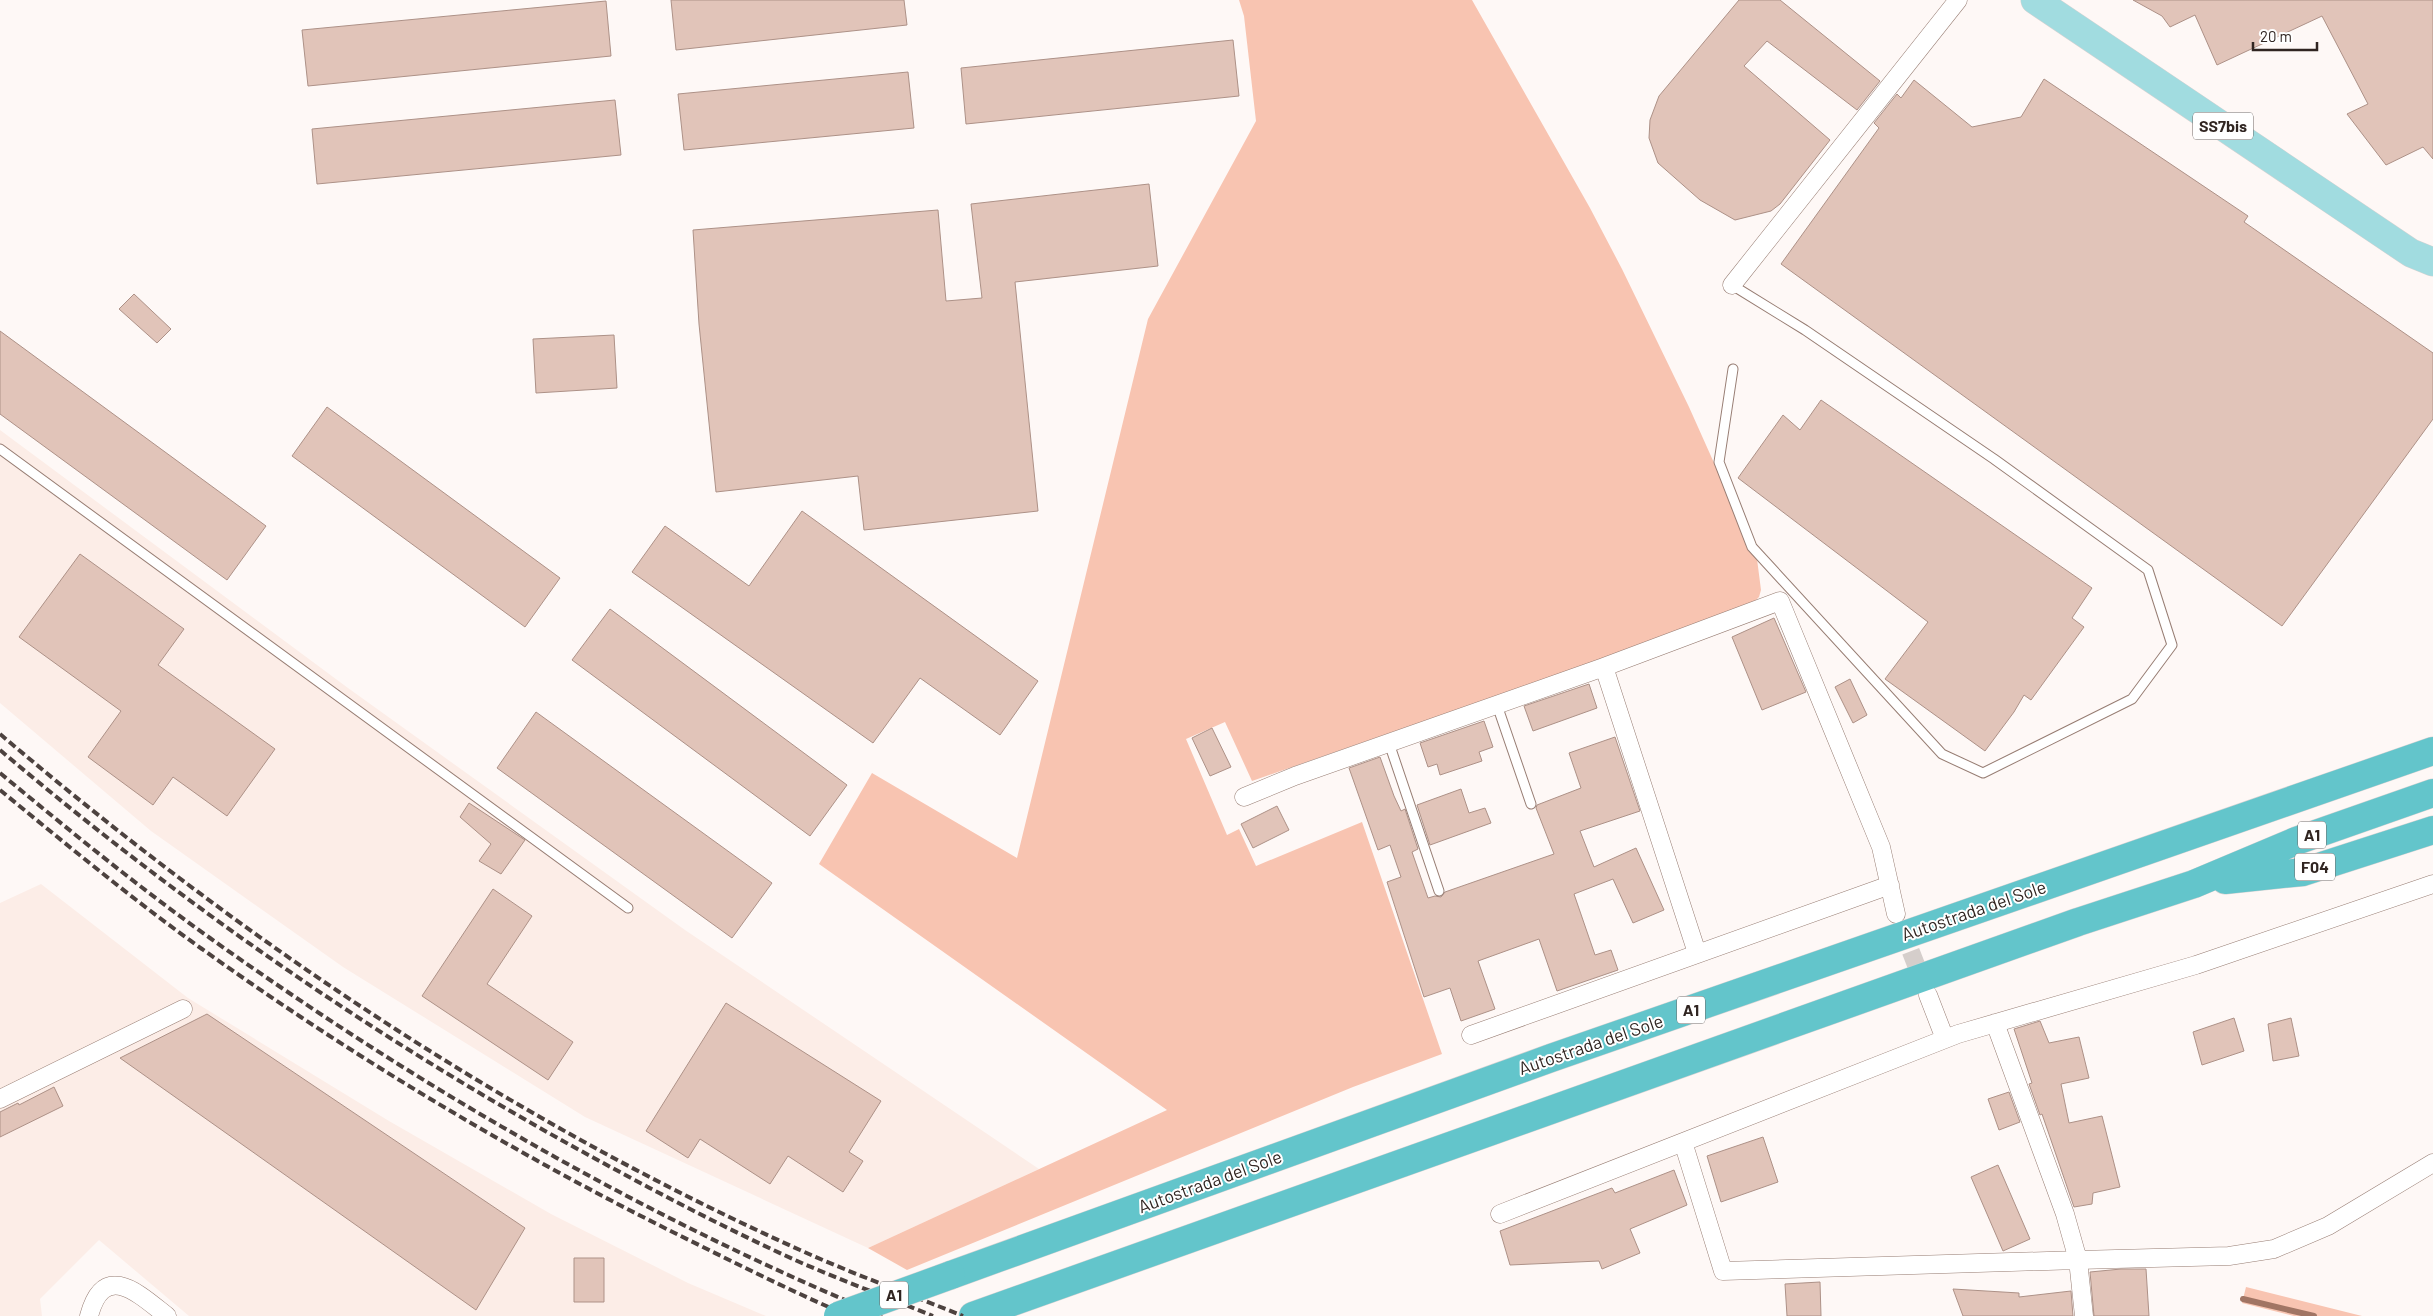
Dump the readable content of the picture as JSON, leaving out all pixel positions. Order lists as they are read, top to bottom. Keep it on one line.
{"streets":{"highway":["A1","F04","Autostrada del Sole"],"main road":["SS7bis"]},"crossings":[["A1","F04"]],"scale_bar":"20 m"}
